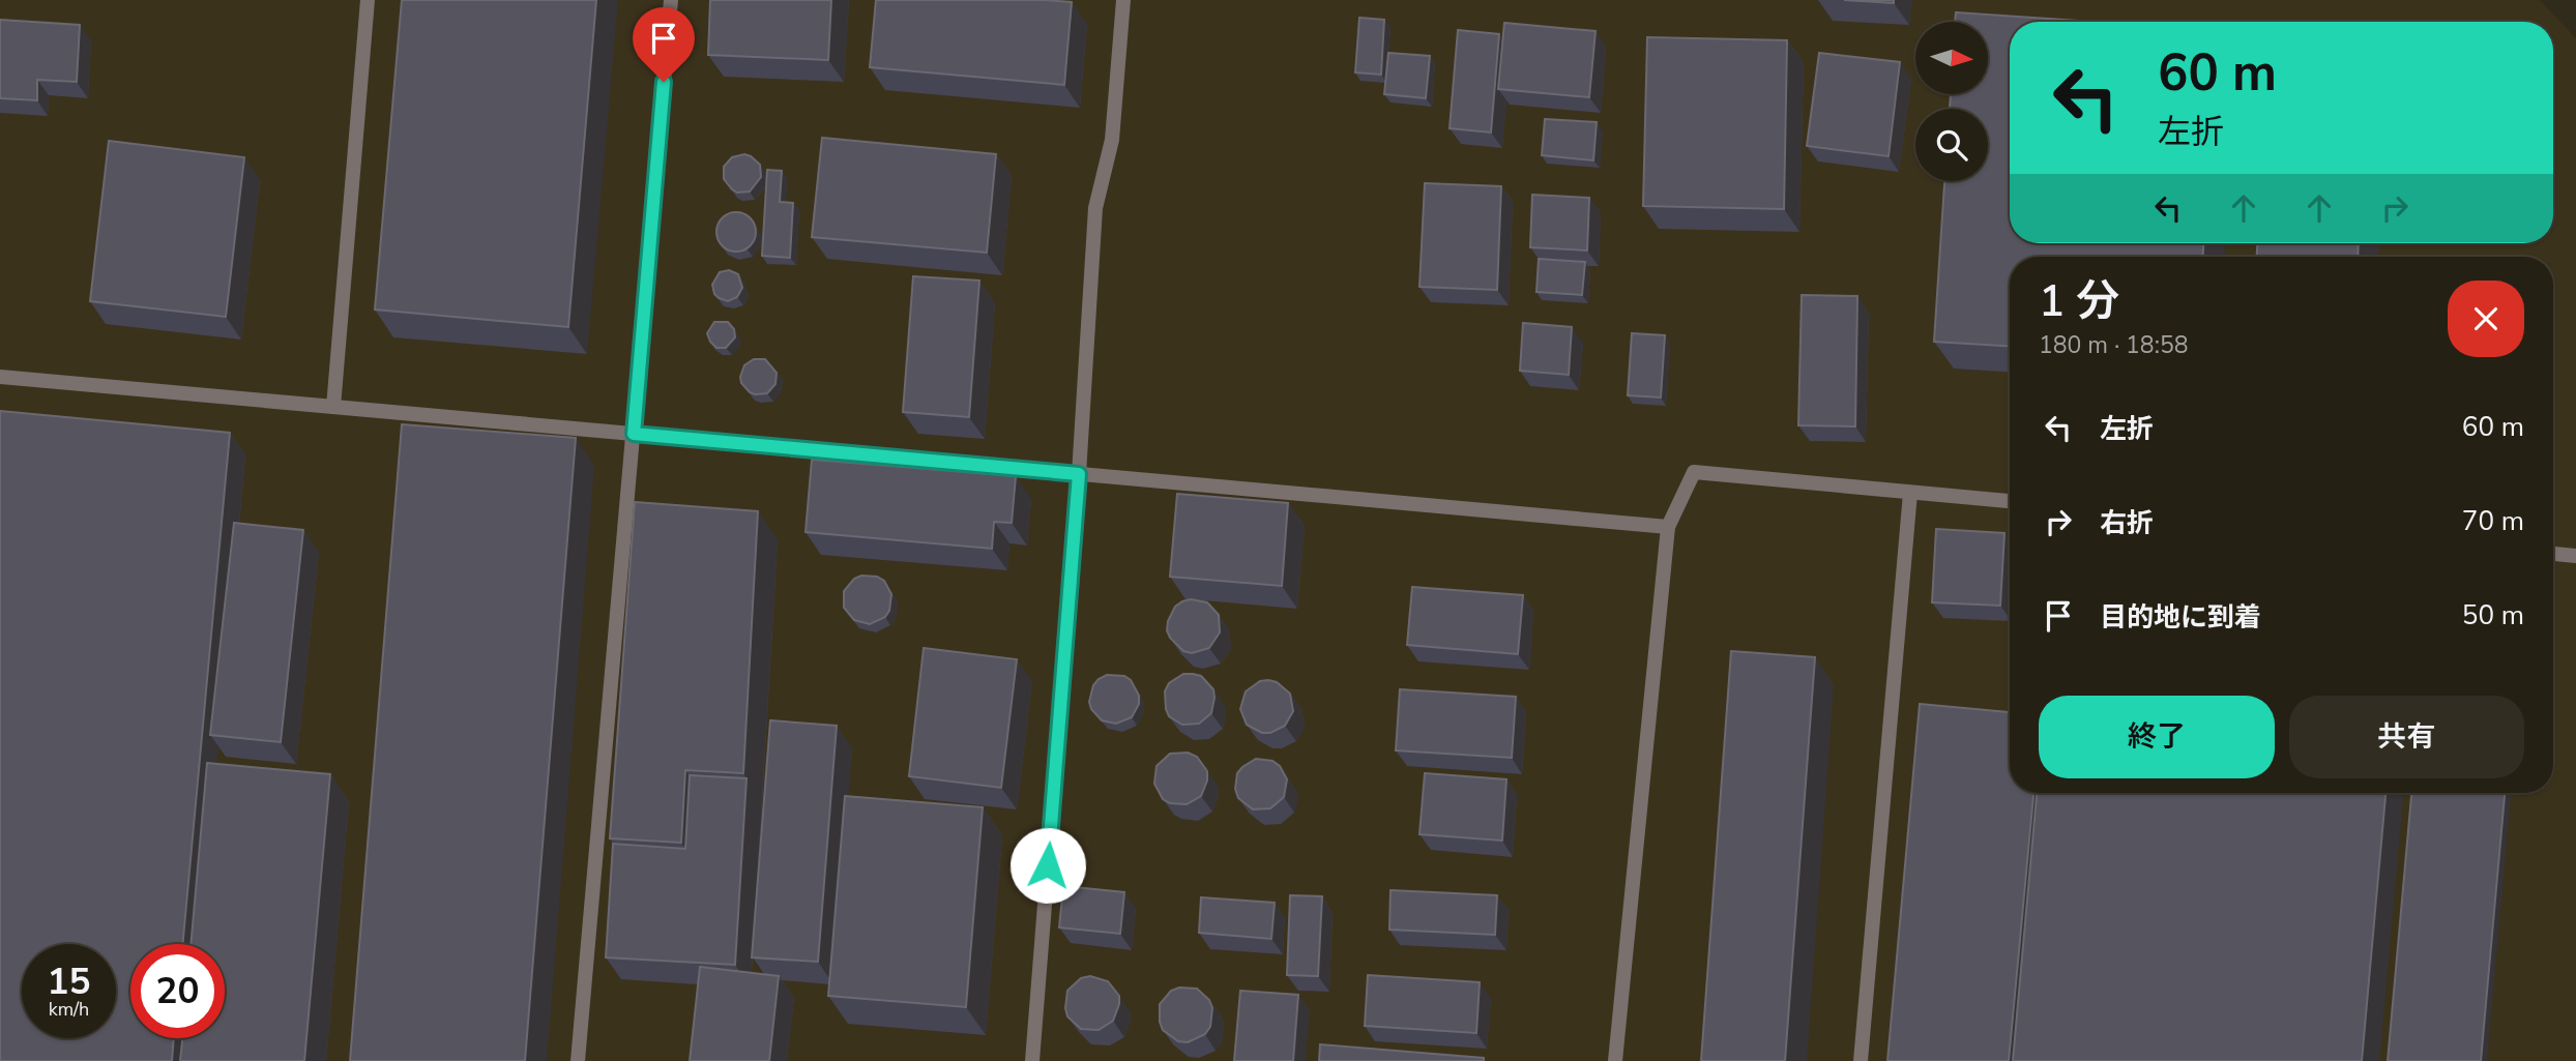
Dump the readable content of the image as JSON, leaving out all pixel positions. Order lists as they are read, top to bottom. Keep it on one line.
{"north":"right","page":{"turn":["60 m","左折"],"heading":["1 分","180 m · 18:58"],"list":[{"name":"左折","value":"60 m"},{"name":"右折","value":"70 m"},{"name":"目的地に到着","value":"50 m"}],"buttons":["終了","共有"],"speed":"15 km/h","limit":"20"}}
